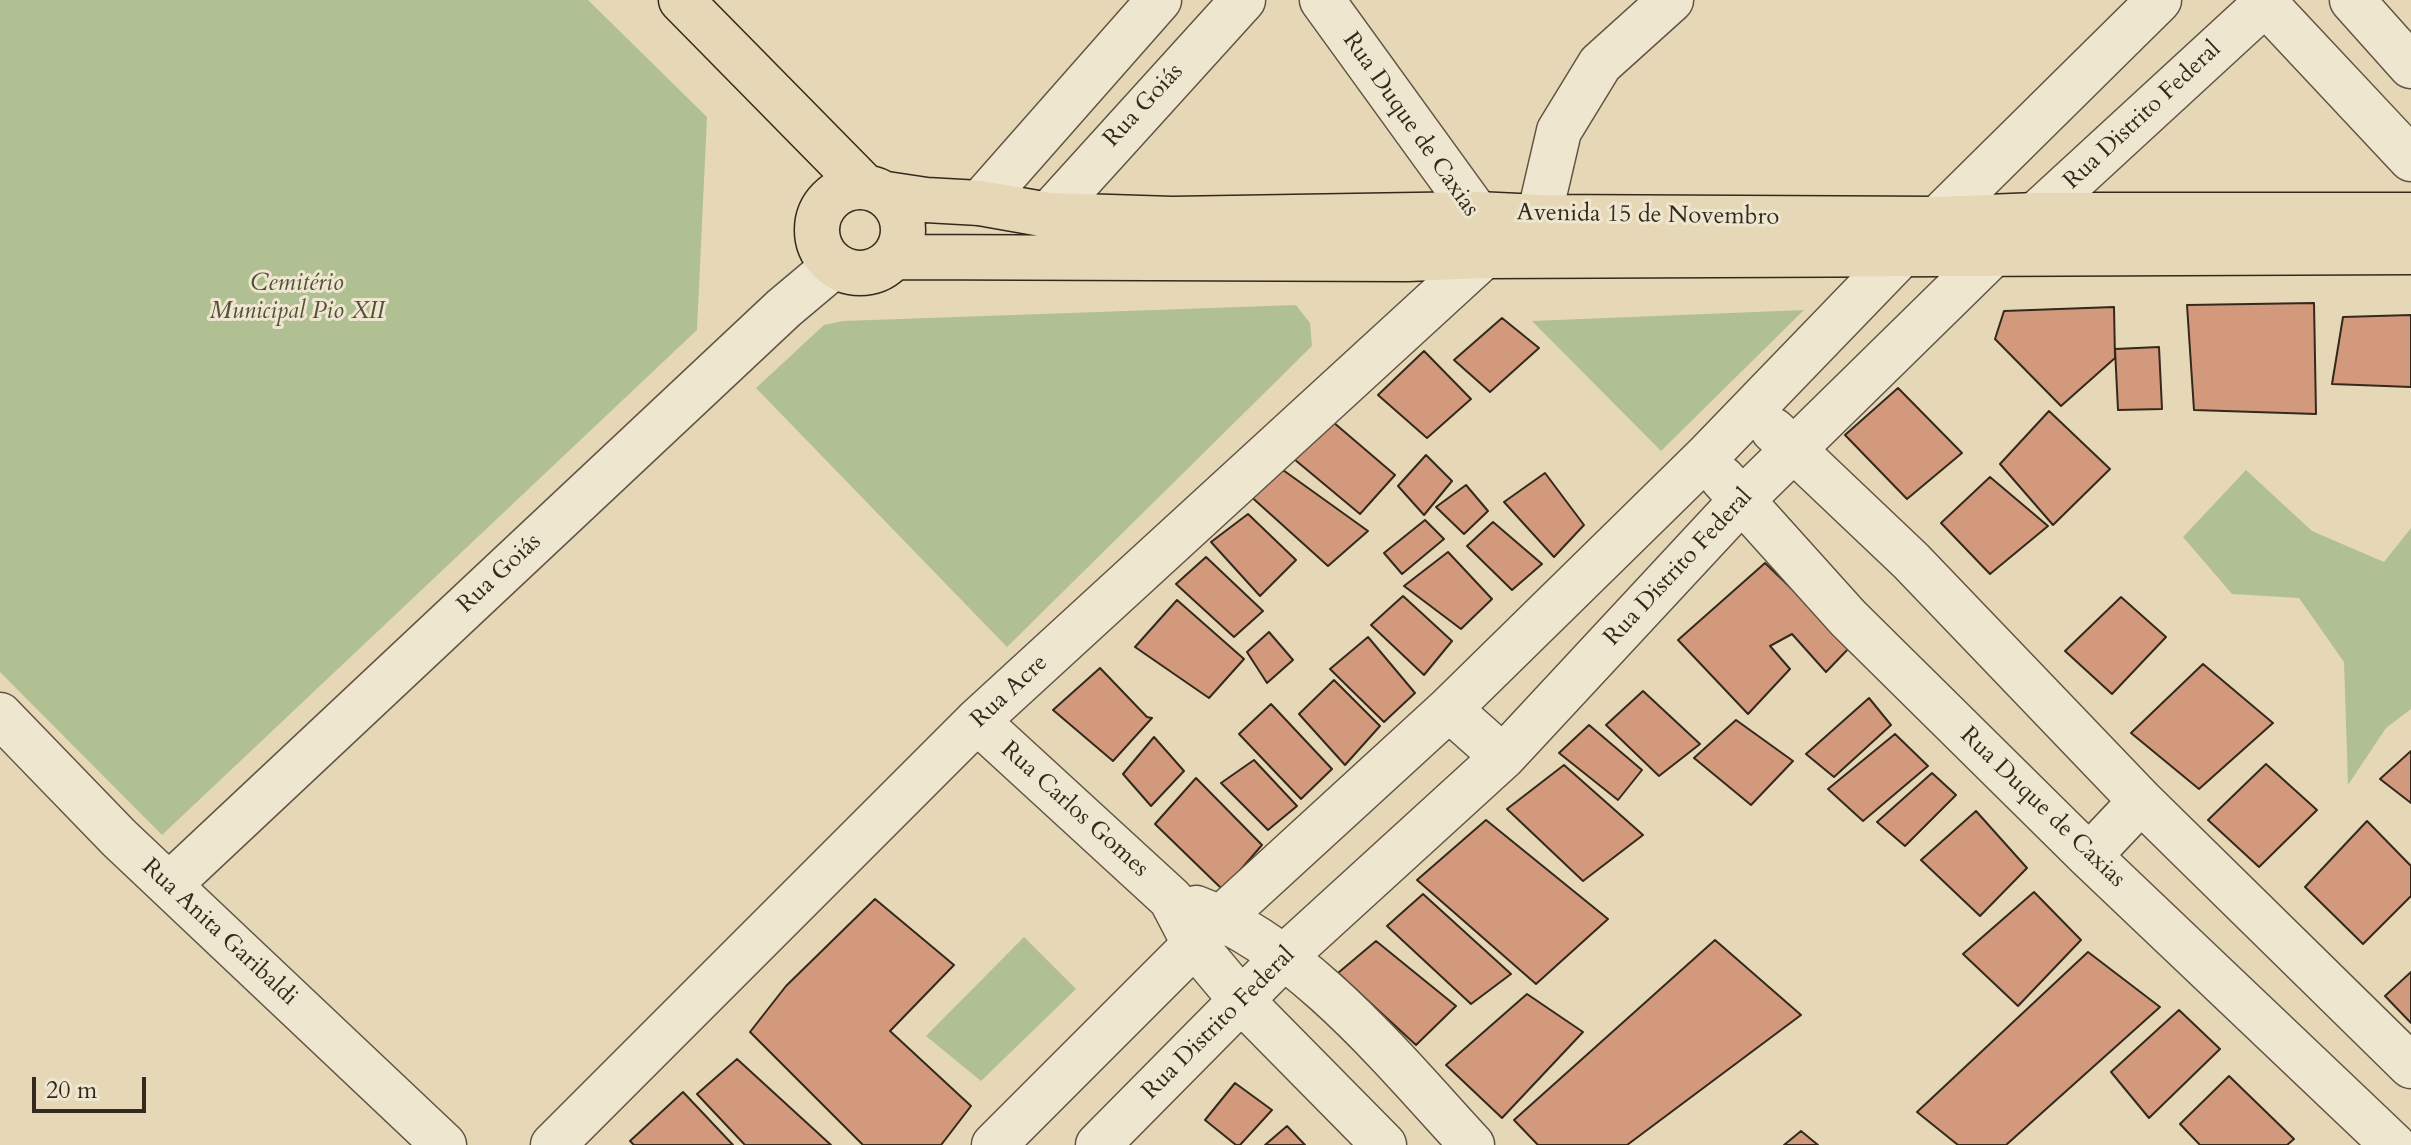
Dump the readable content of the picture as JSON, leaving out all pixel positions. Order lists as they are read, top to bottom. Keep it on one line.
{"streets":{"main road":["Avenida 15 de Novembro"],"street":["Rua Goiás","Rua Distrito Federal","Rua Duque de Caxias","Rua Acre","Rua Carlos Gomes","Rua Anita Garibaldi"]},"crossings":[["Rua Goiás","Avenida 15 de Novembro"],["Rua Goiás","Rua Anita Garibaldi"],["Rua Distrito Federal","Rua Duque de Caxias"],["Rua Distrito Federal","Avenida 15 de Novembro"],["Rua Distrito Federal","Rua Carlos Gomes"],["Rua Duque de Caxias","Avenida 15 de Novembro"],["Rua Duque de Caxias","Rua Acre"],["Avenida 15 de Novembro","Rua Acre"],["Rua Acre","Rua Carlos Gomes"]],"parks":["Cemitério Municipal Pio XII"],"scale_bar":"20 m"}
